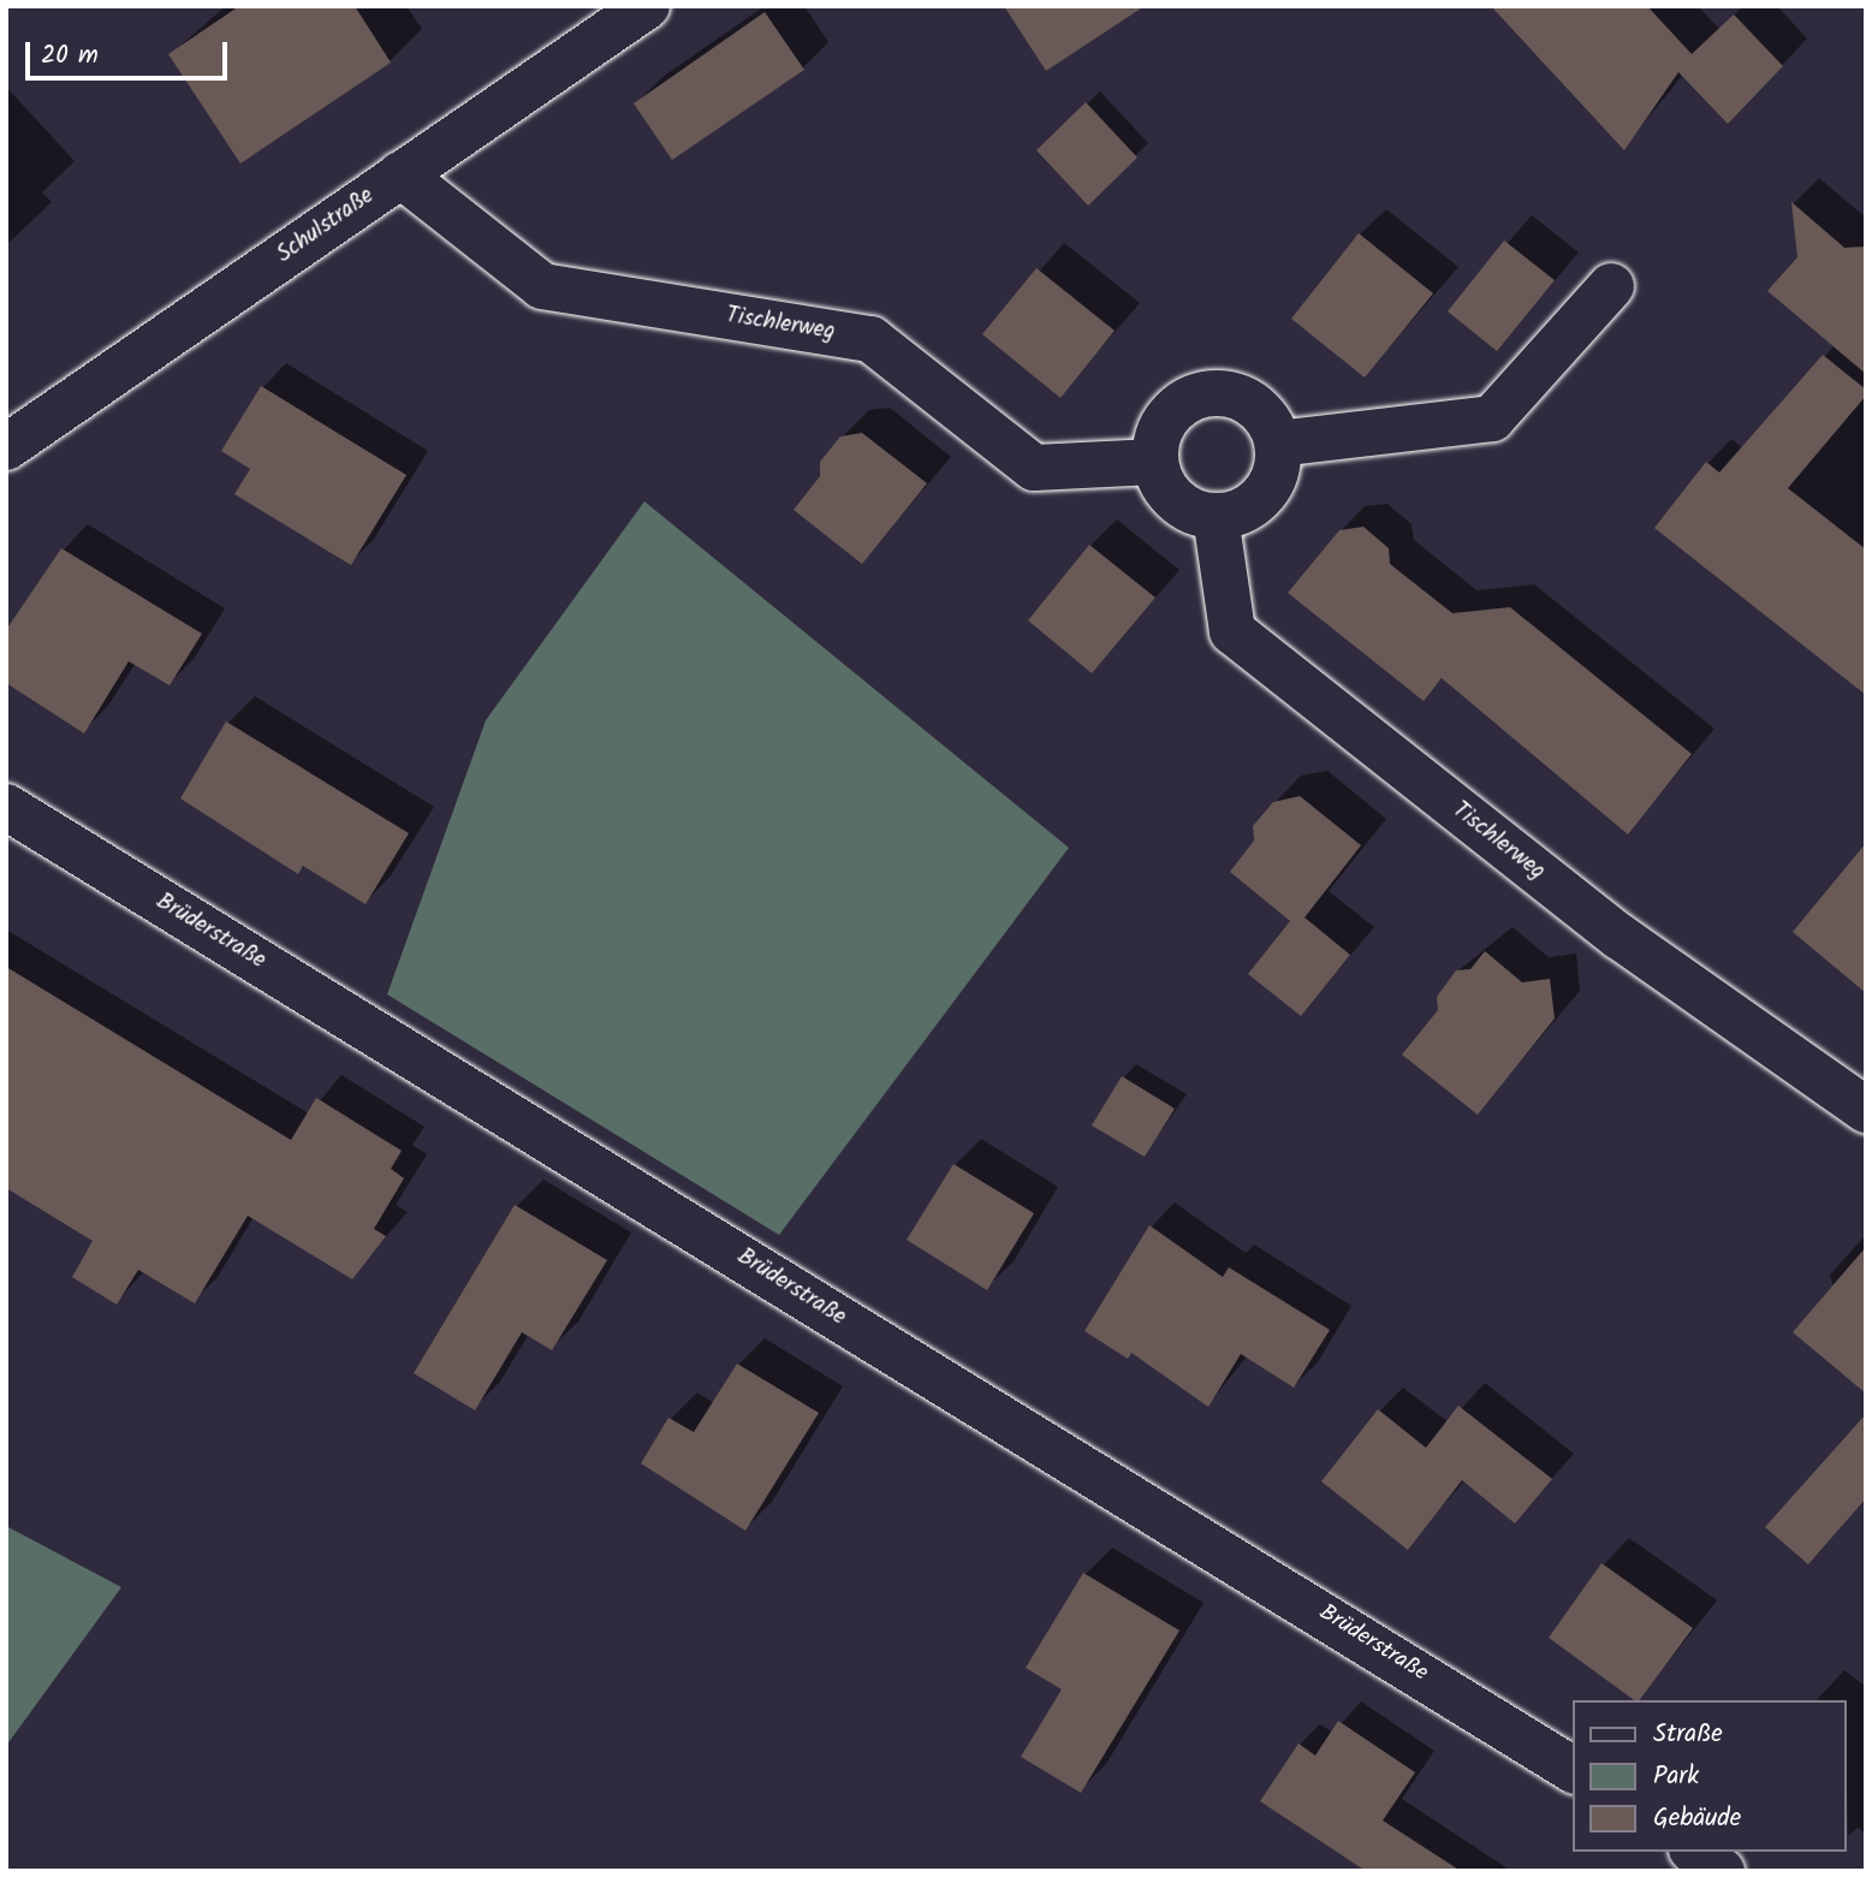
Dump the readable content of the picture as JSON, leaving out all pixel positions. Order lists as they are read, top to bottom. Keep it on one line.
{"streets":{"street":["Schulstraße","Tischlerweg","Brüderstraße"]},"crossings":[["Schulstraße","Tischlerweg"]],"legend":["Straße","Park","Gebäude"],"scale_bar":"20 m"}
